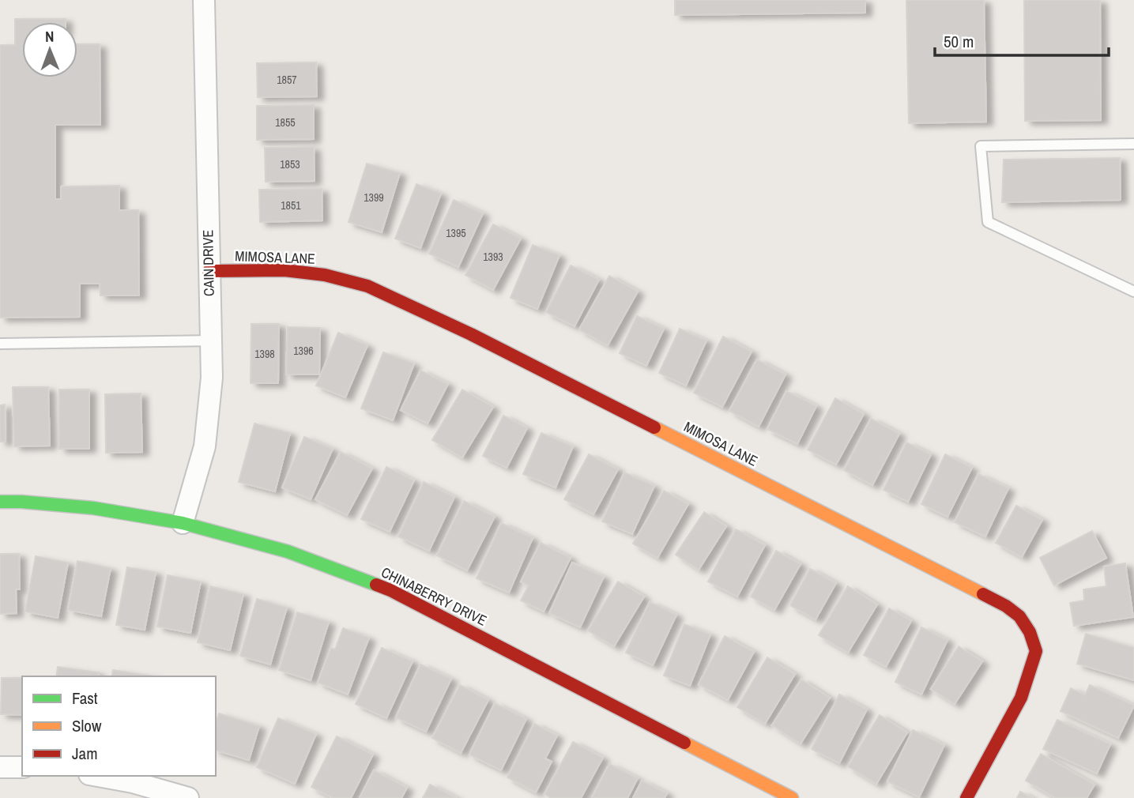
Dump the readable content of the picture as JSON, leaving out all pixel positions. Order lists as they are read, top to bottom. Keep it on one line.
{"streets":{"street":["MIMOSA LANE","CAIN DRIVE","CHINABERRY DRIVE"]},"crossings":[["MIMOSA LANE","CAIN DRIVE"],["CAIN DRIVE","CHINABERRY DRIVE"]],"house_numbers":["1857","1855","1853","1399","1851","1395","1393","1396","1398"],"legend":["Fast","Slow","Jam"],"scale_bar":"50 m","north":"top"}
